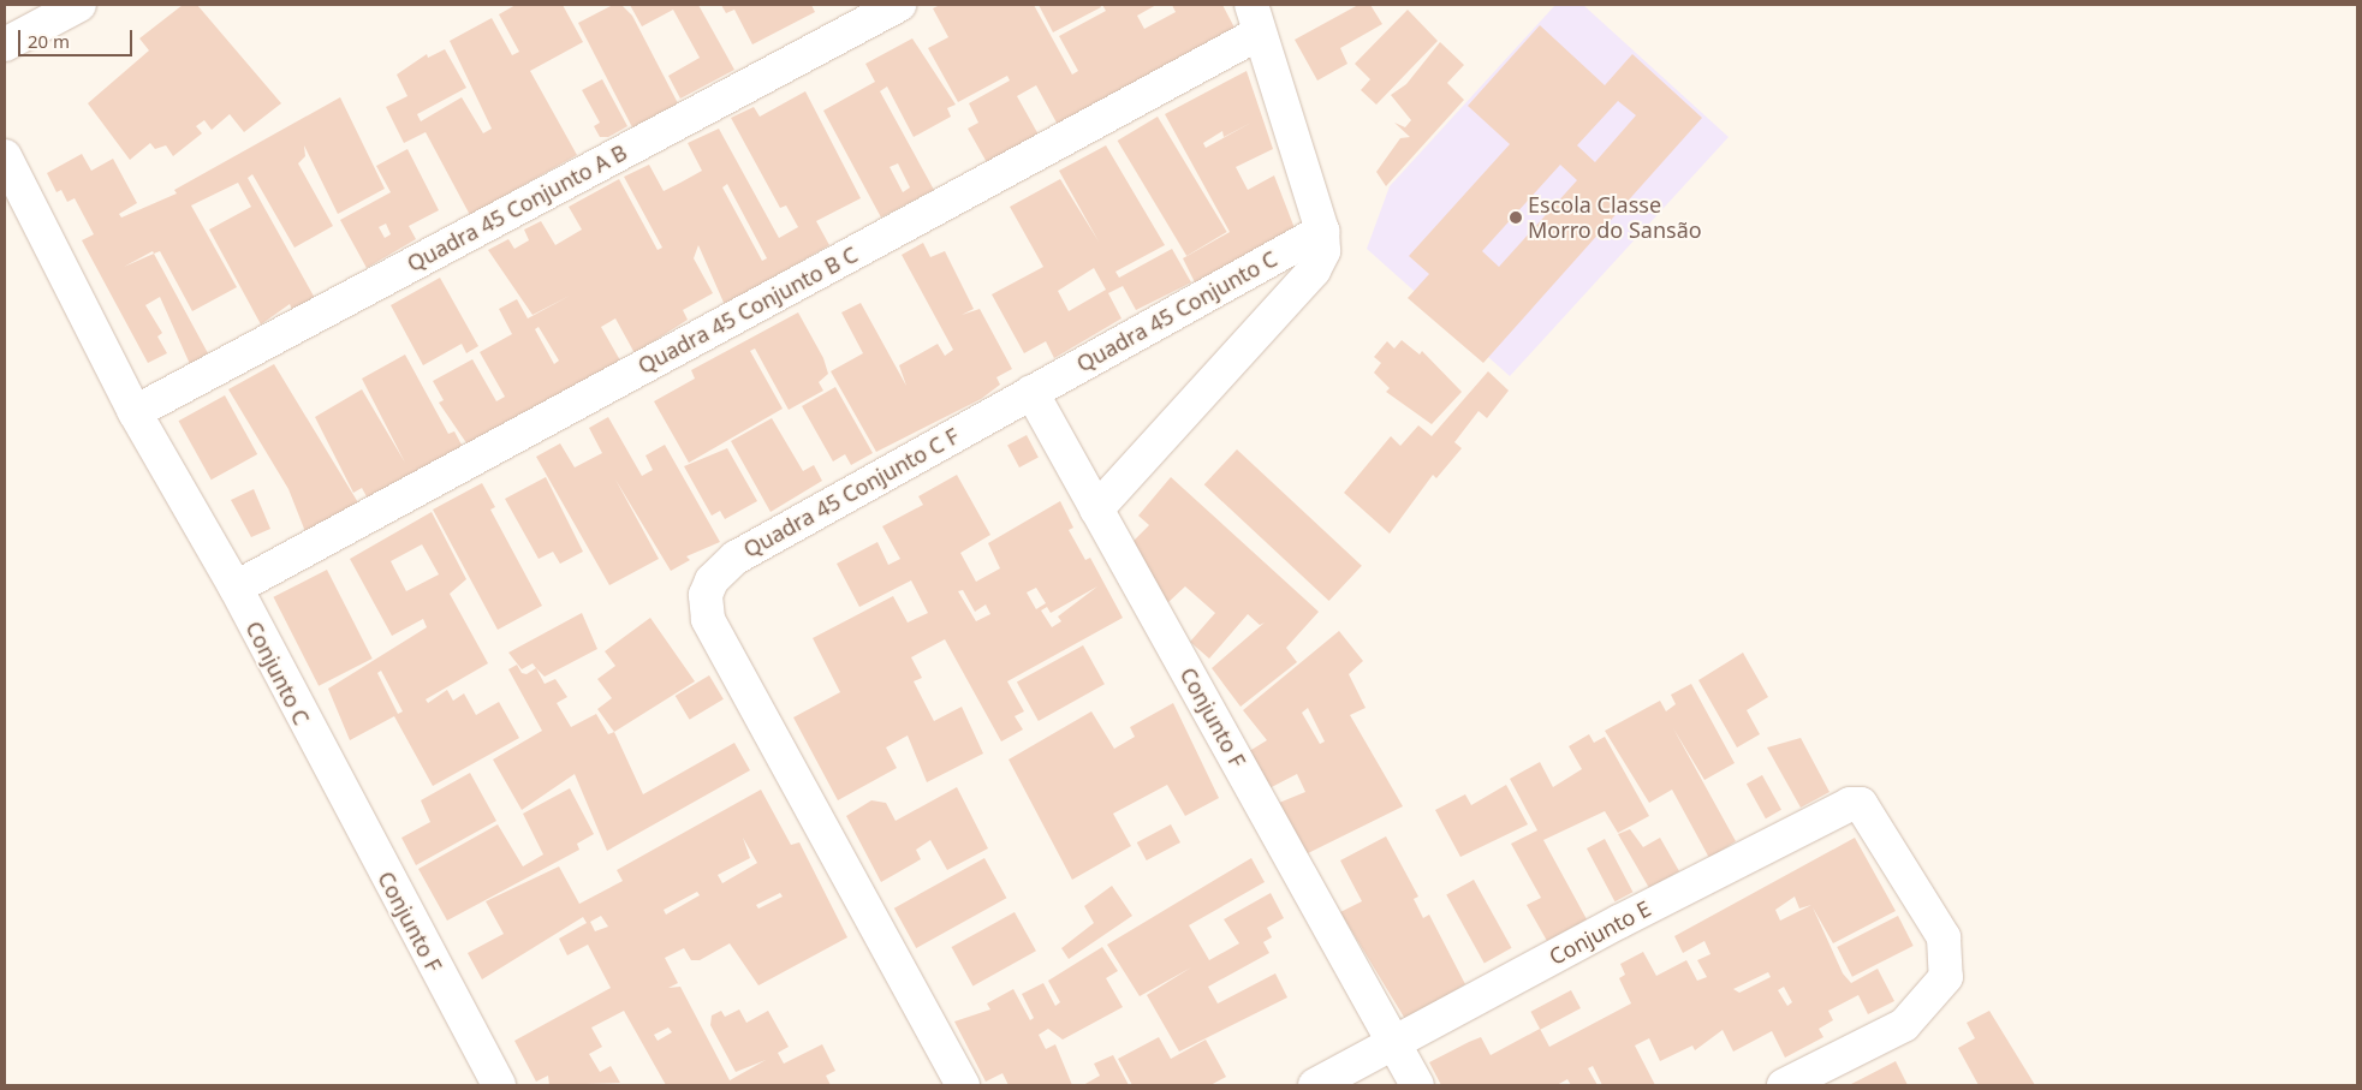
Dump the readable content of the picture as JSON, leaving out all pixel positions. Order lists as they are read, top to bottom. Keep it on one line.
{"streets":{"street":["Quadra 45 Conjunto A B","Quadra 45 Conjunto B C","Quadra 45 Conjunto C","Quadra 45 Conjunto C F","Conjunto C","Conjunto F","Conjunto E"]},"crossings":[["Quadra 45 Conjunto A B","Conjunto C"],["Quadra 45 Conjunto B C","Conjunto C"],["Quadra 45 Conjunto C","Quadra 45 Conjunto C F"],["Quadra 45 Conjunto C","Conjunto F"],["Quadra 45 Conjunto C F","Conjunto F"],["Conjunto C","Conjunto F"],["Conjunto F","Conjunto E"]],"places":["Escola Classe Morro do Sansão"],"scale_bar":"20 m"}
